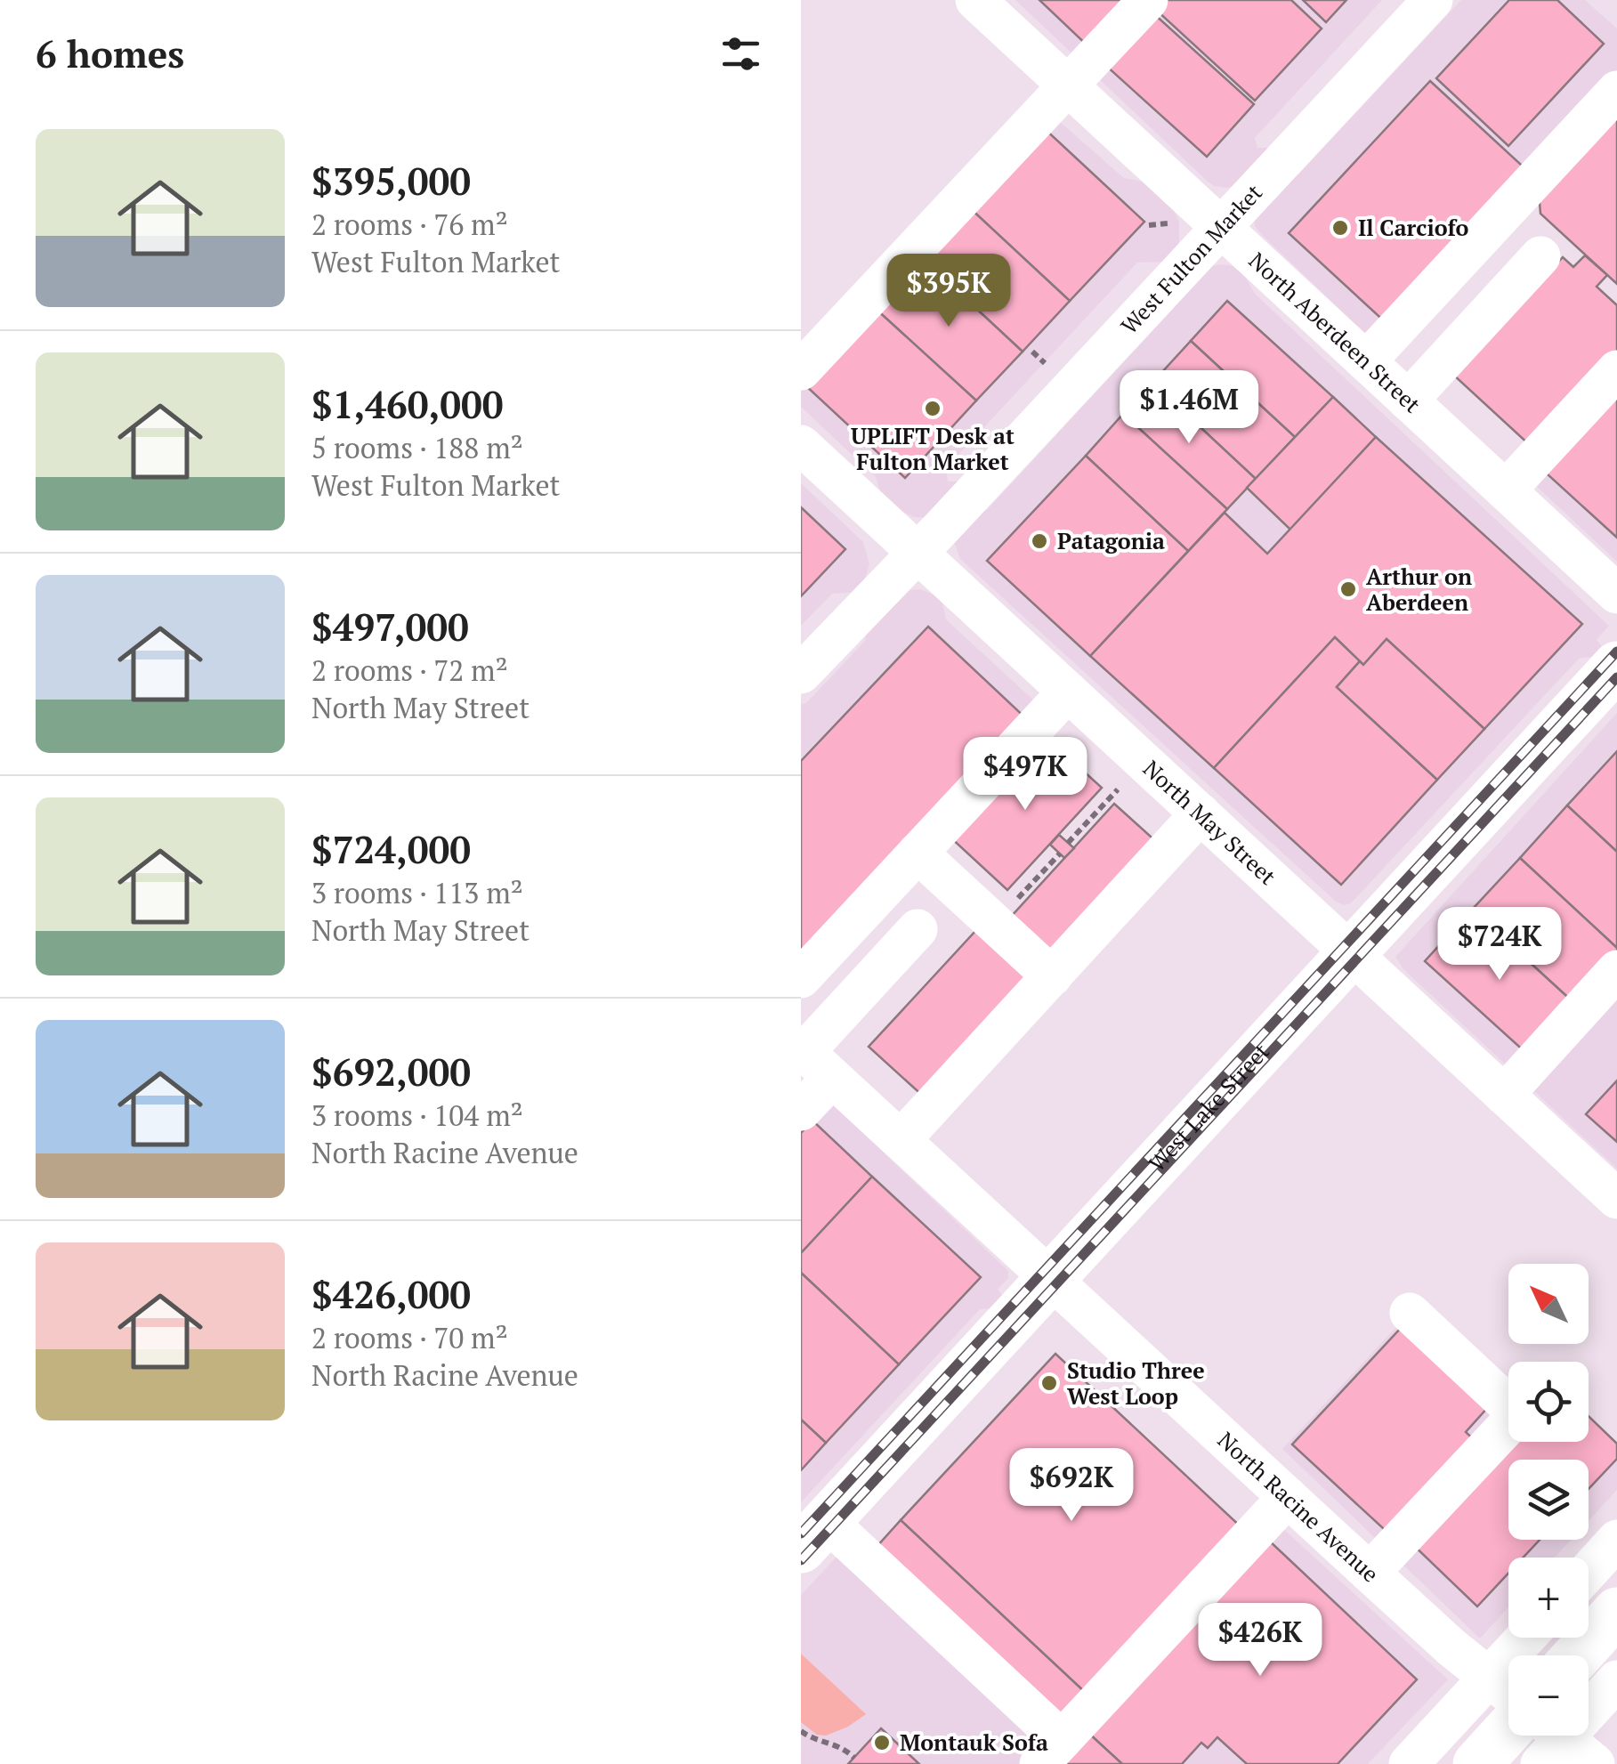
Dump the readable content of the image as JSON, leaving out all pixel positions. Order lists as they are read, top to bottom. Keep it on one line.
{"streets":{"main road":["West Lake Street"],"street":["West Fulton Market","North Aberdeen Street","North May Street","North Racine Avenue"]},"crossings":[["West Fulton Market","North Aberdeen Street"],["West Fulton Market","North May Street"],["North May Street","West Lake Street"],["West Lake Street","North Racine Avenue"]],"places":["Il Carciofo","UPLIFT Desk at Fulton Market","Patagonia","Arthur on Aberdeen","Studio Three West Loop","Montauk Sofa"],"north":"top left","page":{"heading":"6 homes","list":[{"name":"$395,000","note":"2 rooms · 76 m² · West Fulton Market"},{"name":"$1,460,000","note":"5 rooms · 188 m² · West Fulton Market"},{"name":"$497,000","note":"2 rooms · 72 m² · North May Street"},{"name":"$724,000","note":"3 rooms · 113 m² · North May Street"},{"name":"$692,000","note":"3 rooms · 104 m² · North Racine Avenue"},{"name":"$426,000","note":"2 rooms · 70 m² · North Racine Avenue"}],"price":["$395K","$1.46M","$497K","$724K","$692K","$426K"],"map_buttons":["+","−"]}}
